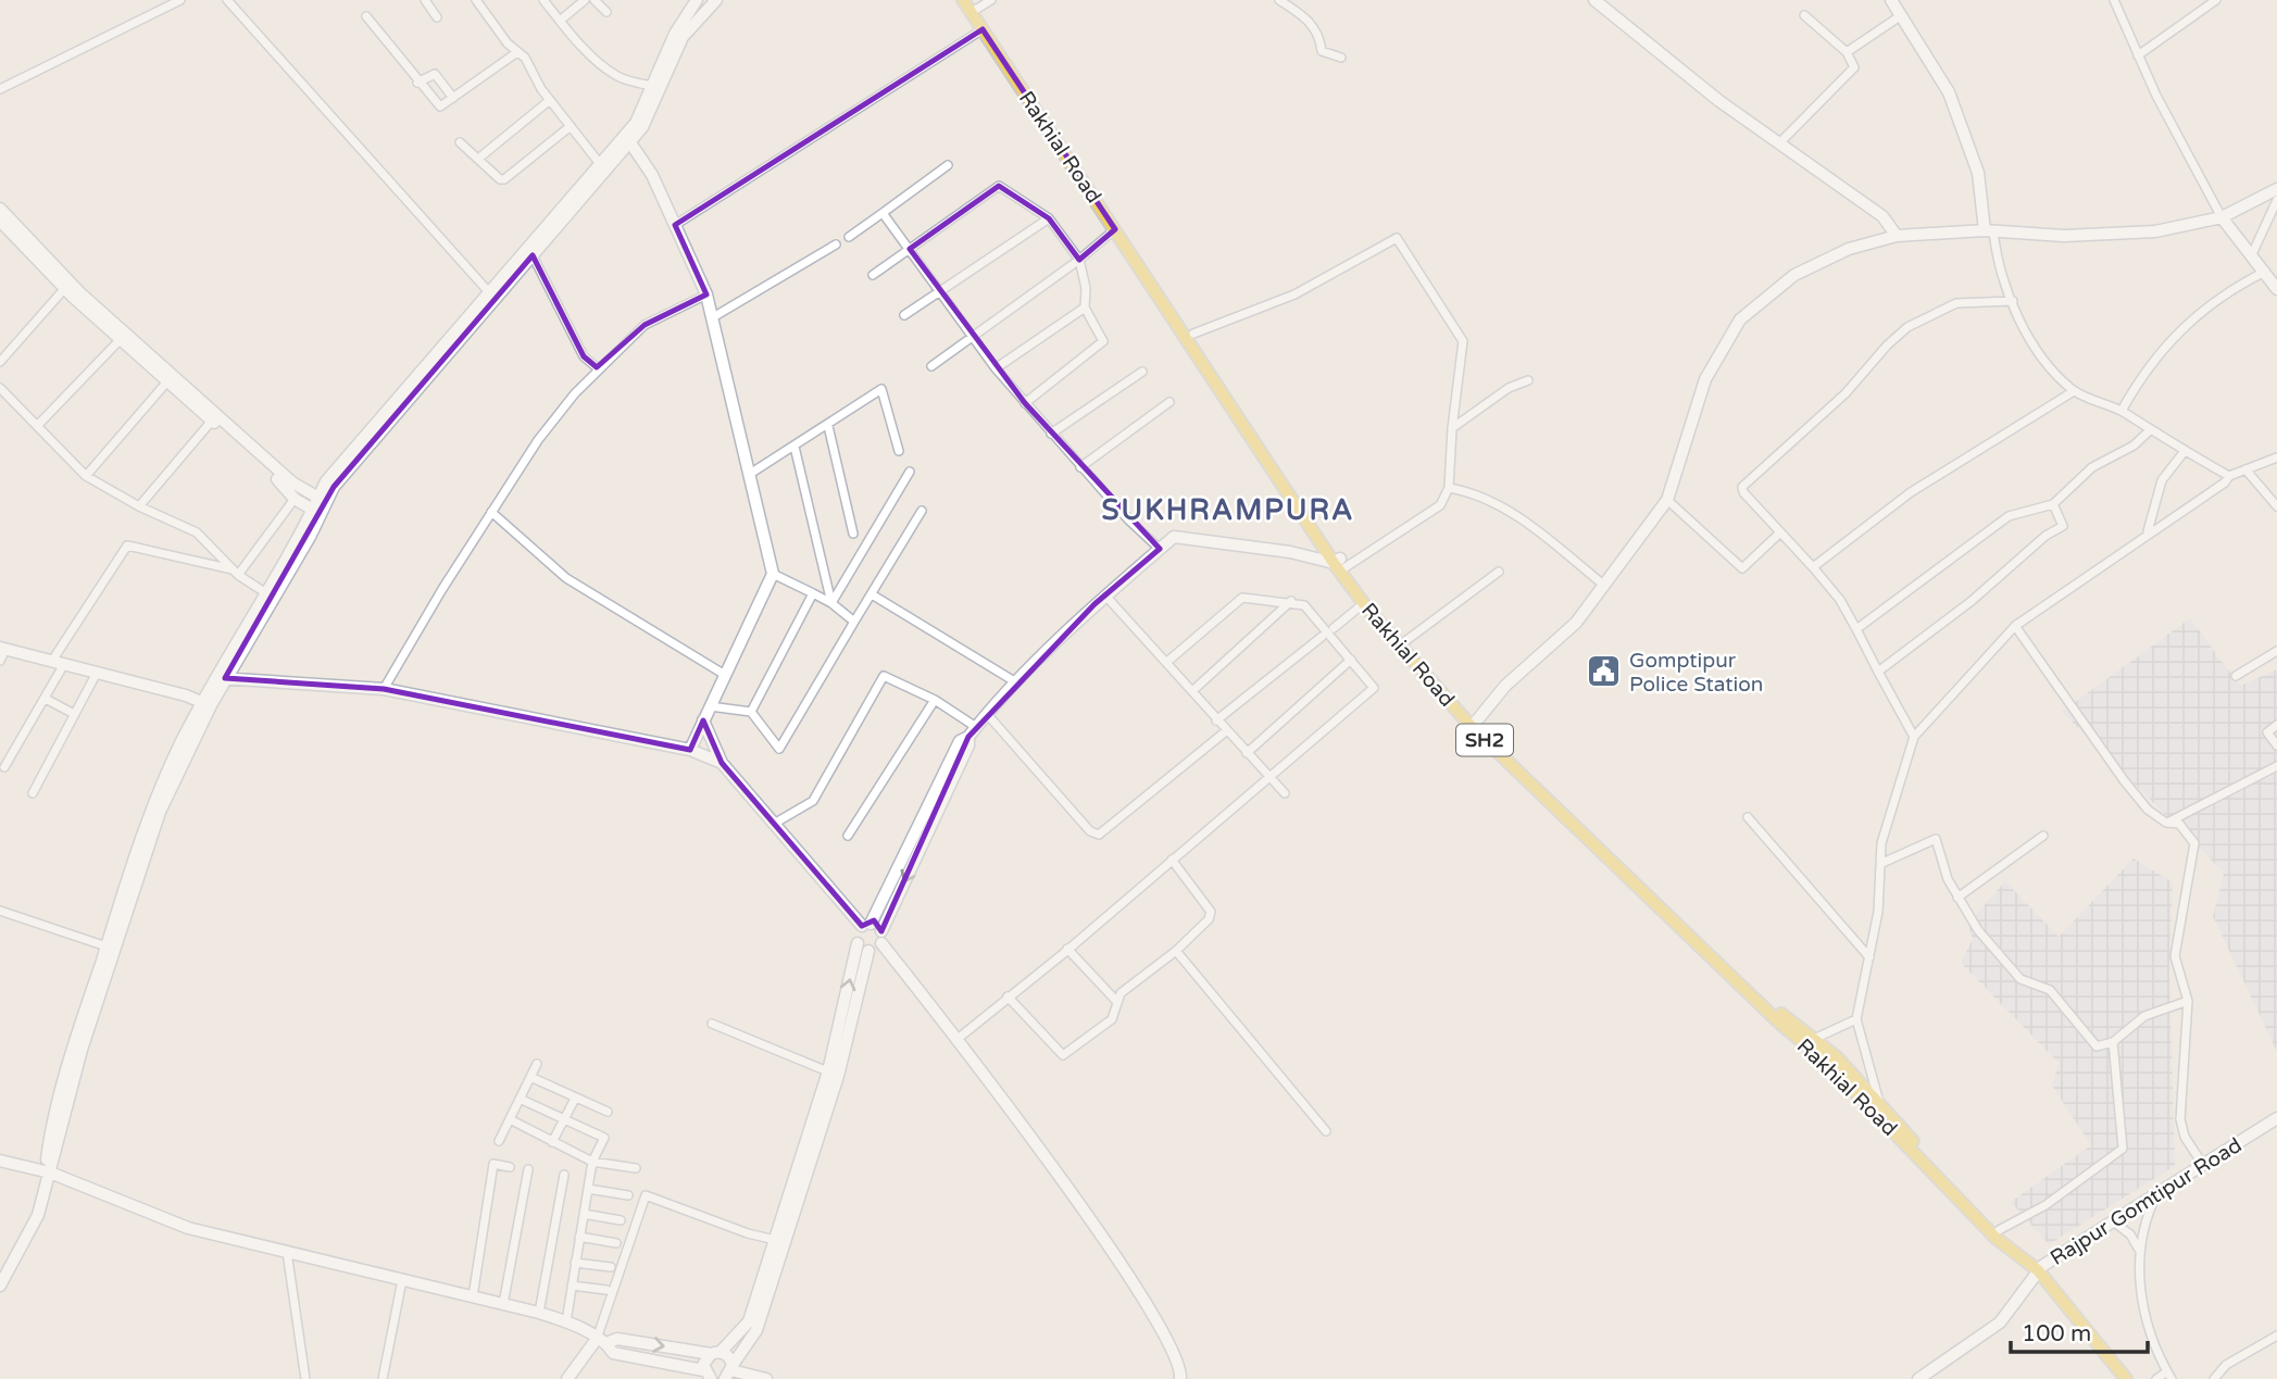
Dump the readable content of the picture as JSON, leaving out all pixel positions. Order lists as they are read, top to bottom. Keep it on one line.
{"streets":{"main road":["Rakhial Road","SH2"],"street":["Rajpur Gomtipur Road"]},"crossings":[["Rakhial Road","Rajpur Gomtipur Road"]],"districts":["SUKHRAMPURA"],"places":{"public building":["Gomptipur Police Station"]},"scale_bar":"100 m"}
